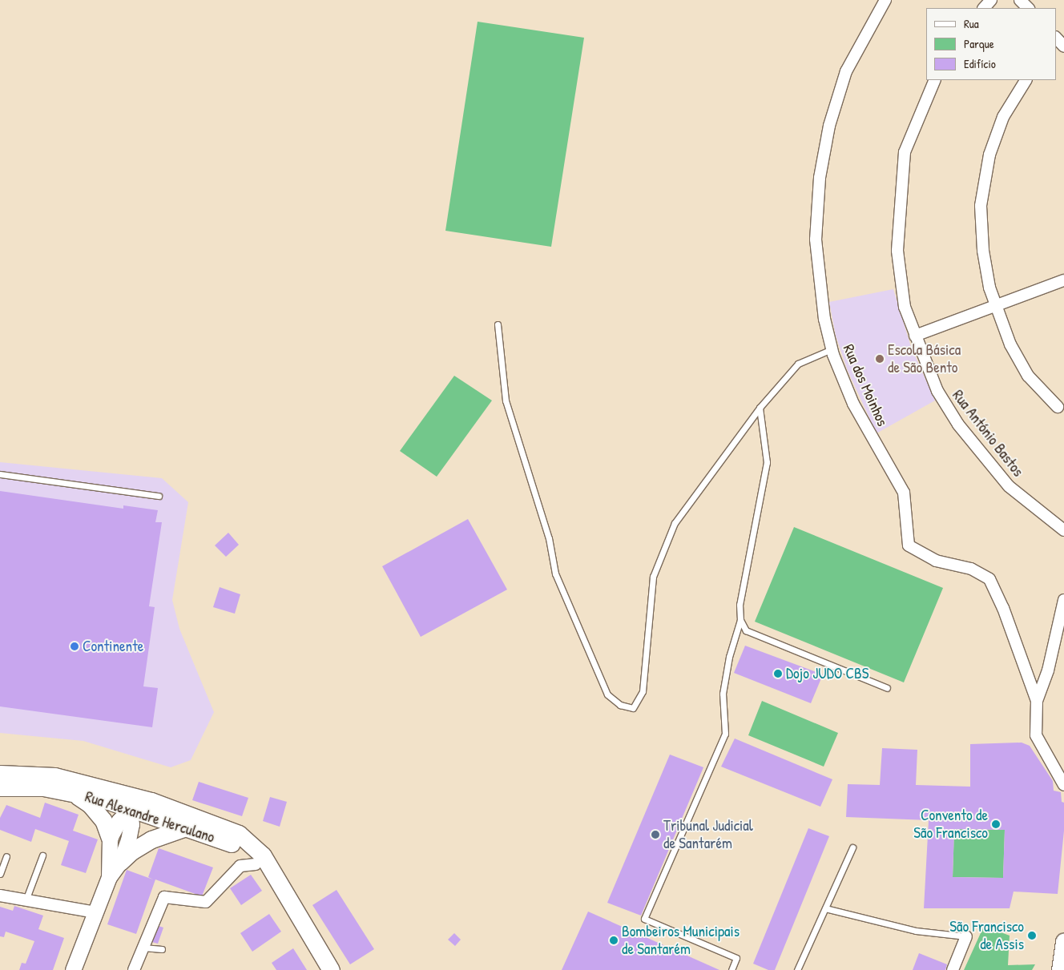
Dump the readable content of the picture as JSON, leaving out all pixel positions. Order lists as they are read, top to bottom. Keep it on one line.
{"streets":{"main road":["Rua Alexandre Herculano"],"street":["Rua dos Moinhos","Rua António Bastos"]},"places":["Escola Básica de São Bento","Continente","Dojo JUDO CBS","Convento de São Francisco","Tribunal Judicial de Santarém","São Francisco de Assis","Bombeiros Municipais de Santarém"],"legend":["Rua","Parque","Edifício"]}
